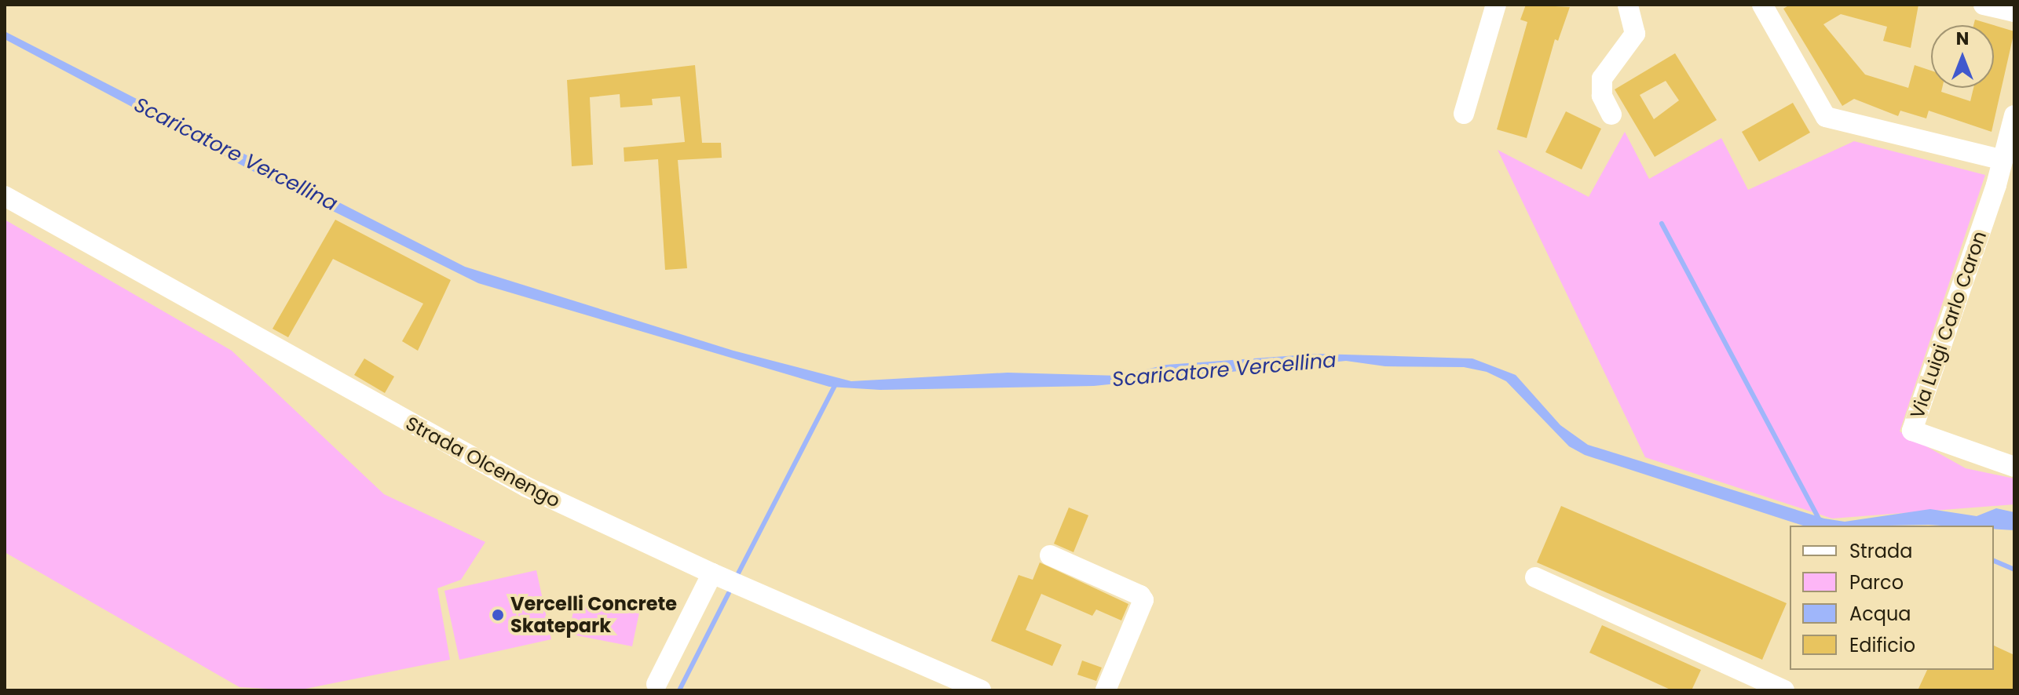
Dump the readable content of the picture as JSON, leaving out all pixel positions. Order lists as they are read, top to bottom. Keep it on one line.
{"streets":{"street":["Via Luigi Carlo Caron","Strada Olcenengo"]},"water":["Scaricatore Vercellina"],"places":["Vercelli Concrete Skatepark"],"legend":["Strada","Parco","Acqua","Edificio"],"north":"top"}
